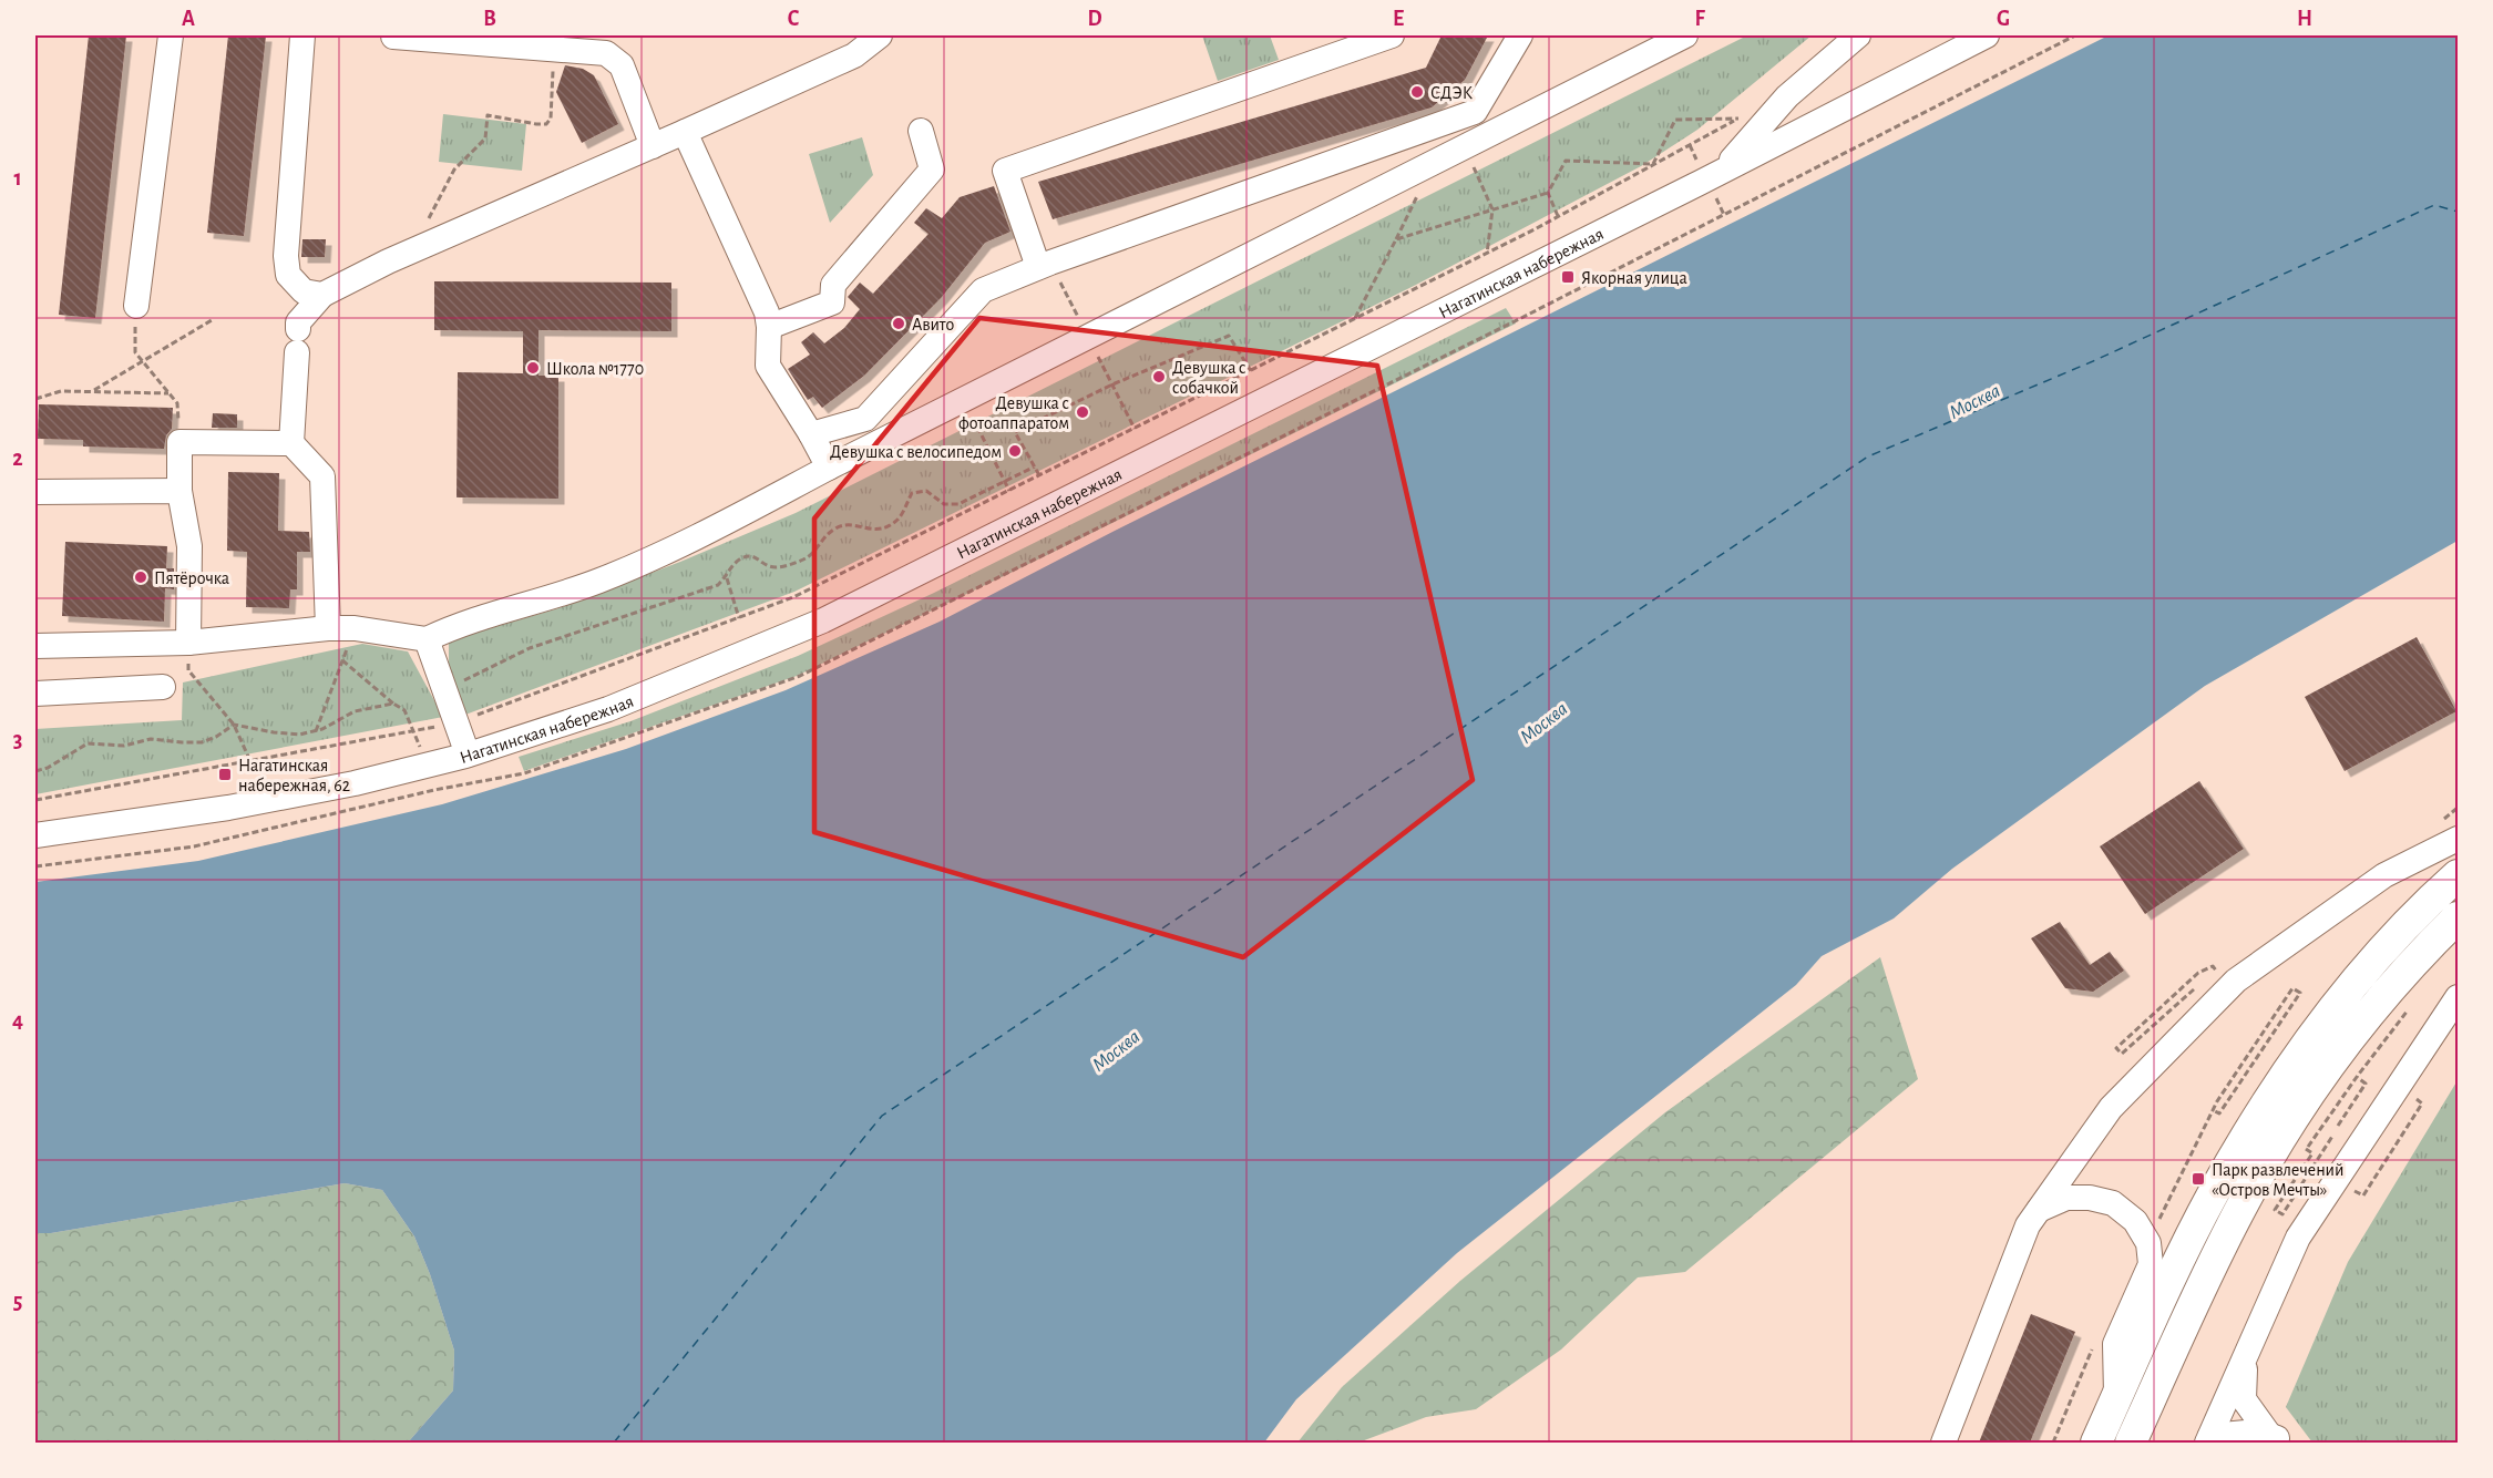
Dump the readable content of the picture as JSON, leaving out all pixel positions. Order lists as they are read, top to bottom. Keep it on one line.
{"streets":{"street":["Нагатинская набережная"]},"water":["Москва"],"places":{"other":["СДЭК","Авито","Школа №1770","Девушка с собачкой","Девушка с фотоаппаратом","Девушка с велосипедом","Пятёрочка"],"transit":["Якорная улица","Нагатинская набережная, 62","Парк развлечений «Остров Мечты»"]},"grid":{"columns":["A","B","C","D","E","F","G","H"],"rows":["1","2","3","4","5"]}}
